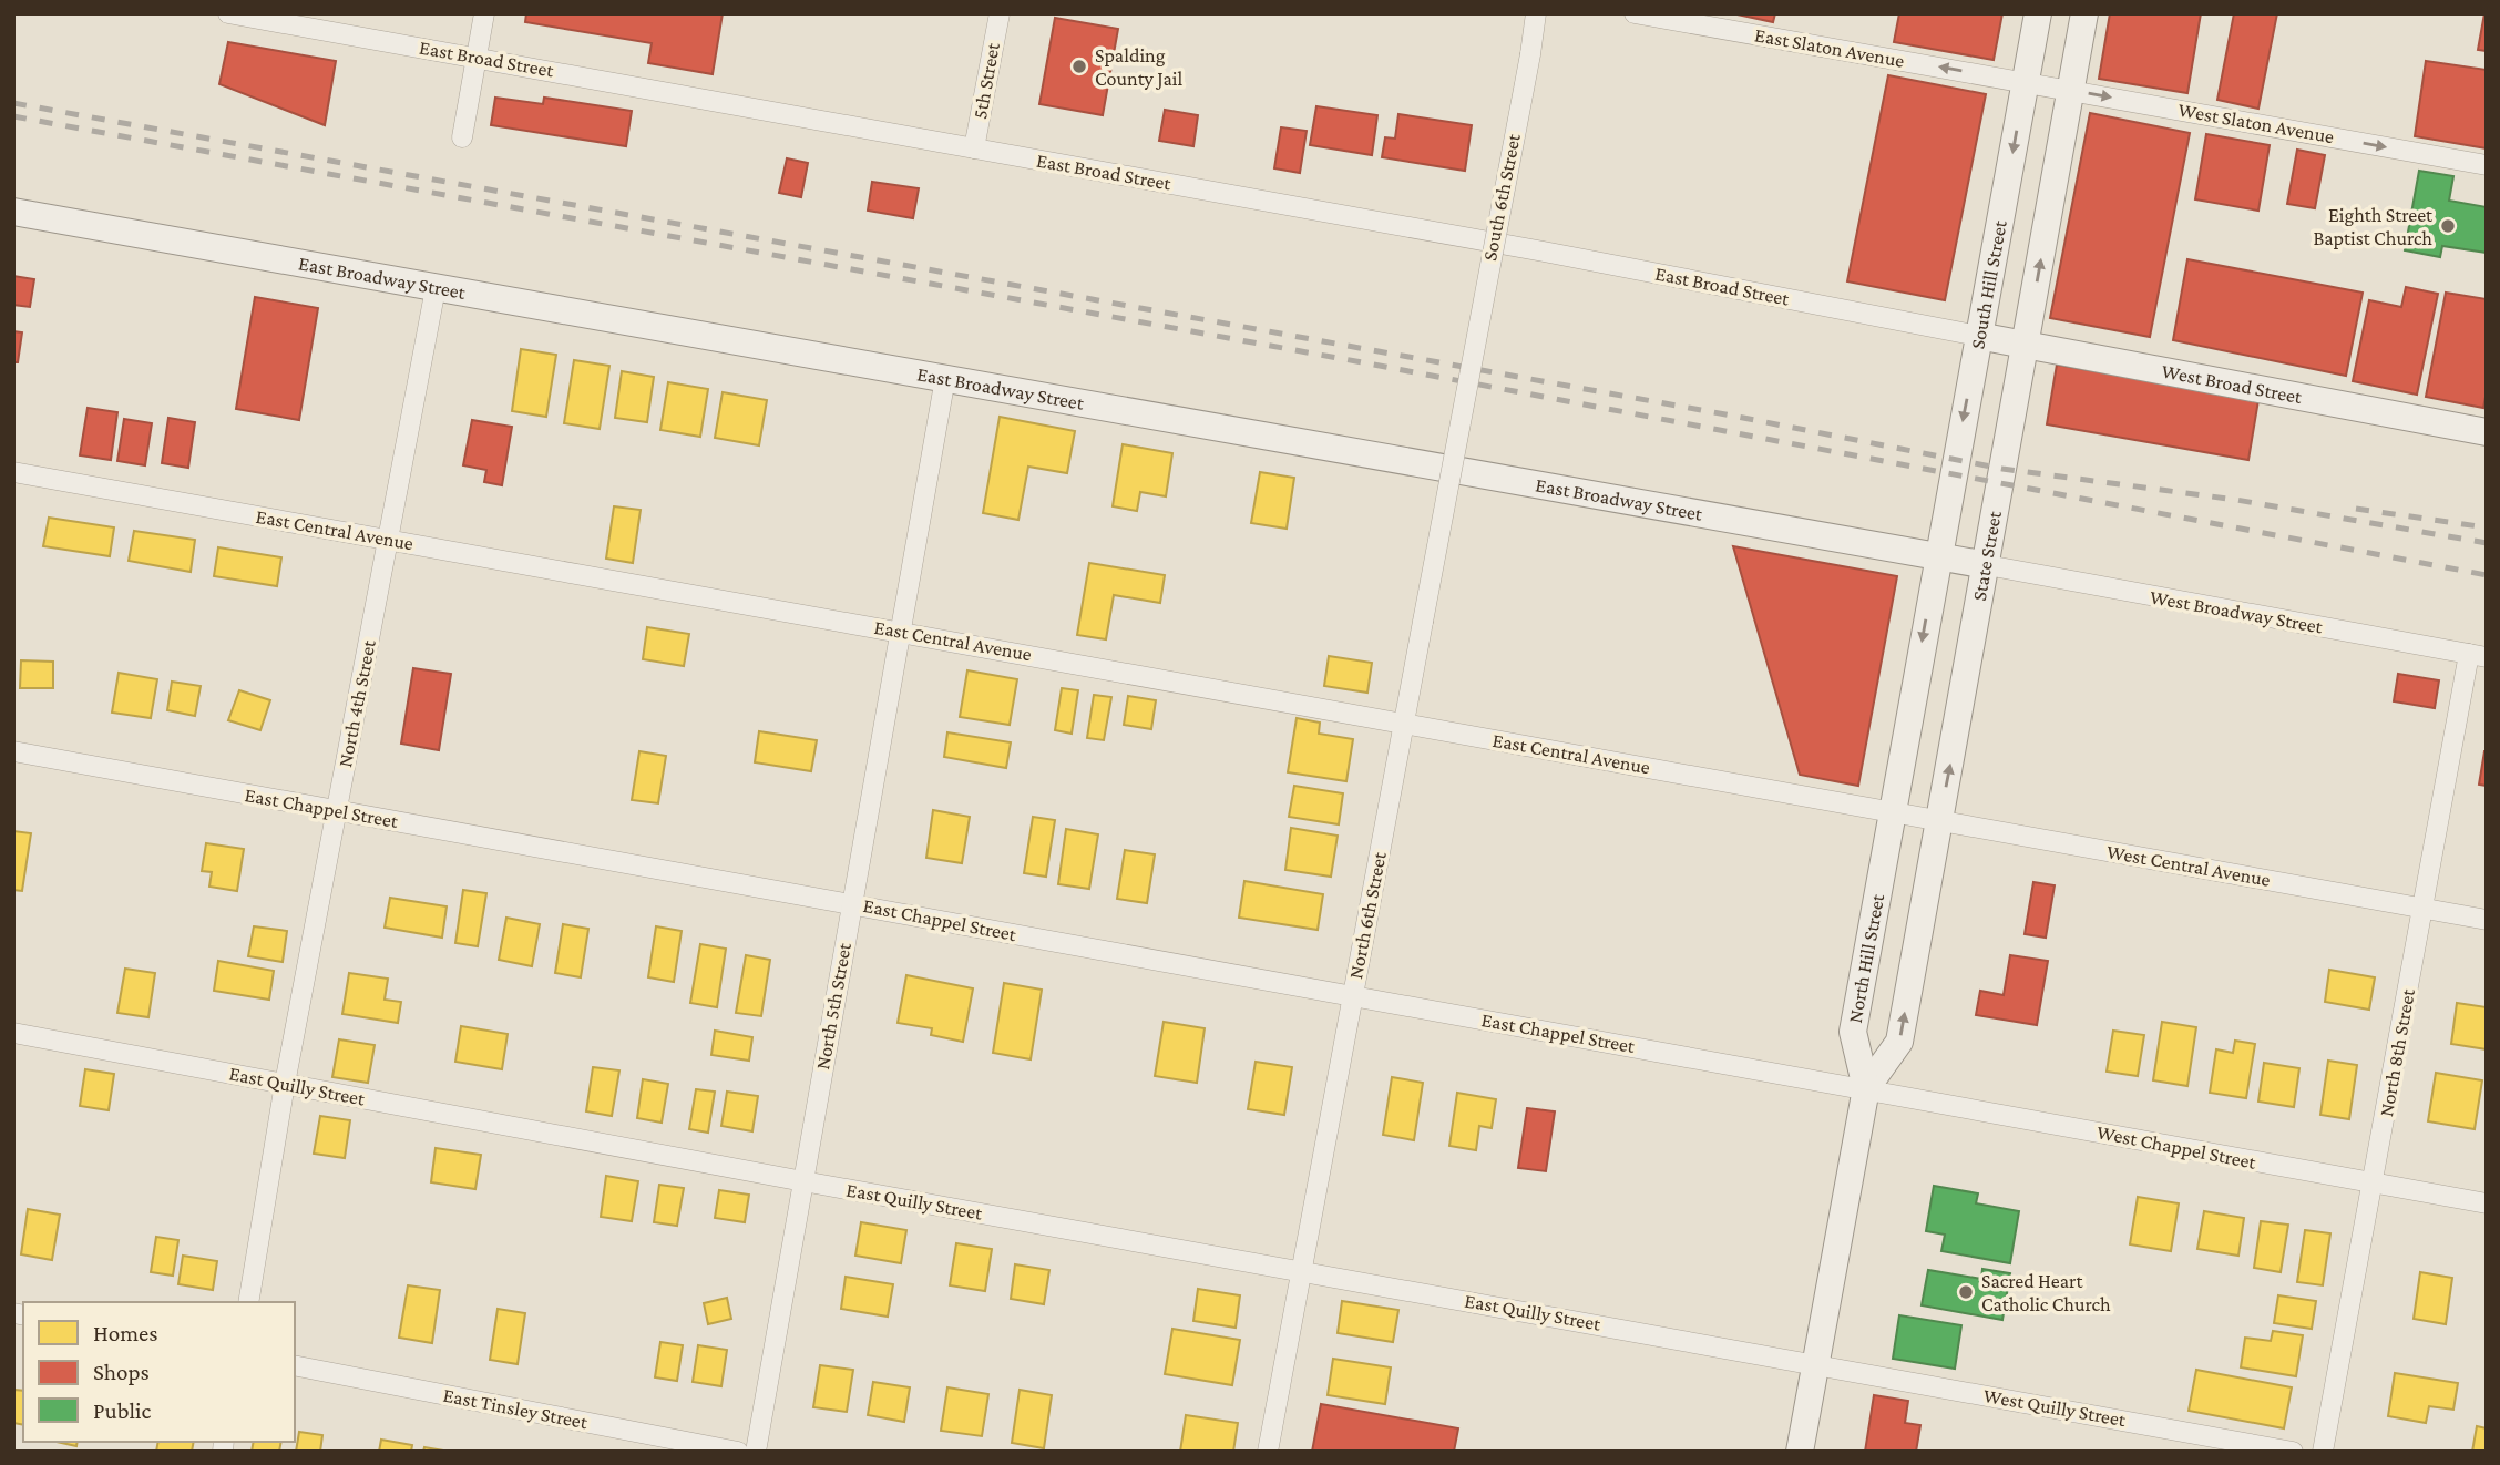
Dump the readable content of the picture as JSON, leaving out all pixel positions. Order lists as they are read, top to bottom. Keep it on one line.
{"streets":{"main road":["East Broadway Street","South Hill Street","West Broad Street","State Street","North Hill Street"],"street":["East Slaton Avenue","East Broad Street","5th Street","West Slaton Avenue","South 6th Street","East Central Avenue","West Broadway Street","North 4th Street","East Chappel Street","West Central Avenue","North 6th Street","North 5th Street","North 8th Street","East Quilly Street","West Chappel Street","West Quilly Street","East Tinsley Street"]},"crossings":[["East Slaton Avenue","West Slaton Avenue"],["East Slaton Avenue","South Hill Street"],["East Broad Street","5th Street"],["East Broad Street","South Hill Street"],["East Broad Street","West Broad Street"],["West Slaton Avenue","South Hill Street"],["West Slaton Avenue","State Street"],["South 6th Street","North 6th Street"],["East Broadway Street","South Hill Street"],["East Broadway Street","State Street"],["East Broadway Street","West Broadway Street"],["East Broadway Street","North 4th Street"],["East Broadway Street","North Hill Street"],["East Broadway Street","North 5th Street"],["South Hill Street","West Broad Street"],["South Hill Street","North Hill Street"],["West Broad Street","State Street"],["East Central Avenue","North 4th Street"],["East Central Avenue","West Central Avenue"],["East Central Avenue","North 6th Street"],["East Central Avenue","North Hill Street"],["East Central Avenue","North 5th Street"],["State Street","West Broadway Street"],["State Street","East Chappel Street"],["State Street","West Central Avenue"],["State Street","North Hill Street"],["State Street","West Chappel Street"],["West Broadway Street","North 8th Street"],["North 4th Street","East Chappel Street"],["North 4th Street","East Quilly Street"],["East Chappel Street","North 6th Street"],["East Chappel Street","North Hill Street"],["East Chappel Street","North 5th Street"],["East Chappel Street","West Chappel Street"],["West Central Avenue","North Hill Street"],["West Central Avenue","North 8th Street"],["North 6th Street","East Quilly Street"],["North Hill Street","East Quilly Street"],["North Hill Street","West Chappel Street"],["North Hill Street","West Quilly Street"],["North 5th Street","East Quilly Street"],["North 8th Street","West Chappel Street"],["East Quilly Street","West Quilly Street"]],"one_way":["East Slaton Avenue","West Slaton Avenue","South Hill Street","State Street"],"places":["Spalding County Jail","Eighth Street Baptist Church","Sacred Heart Catholic Church"],"legend":["Homes","Shops","Public"]}
